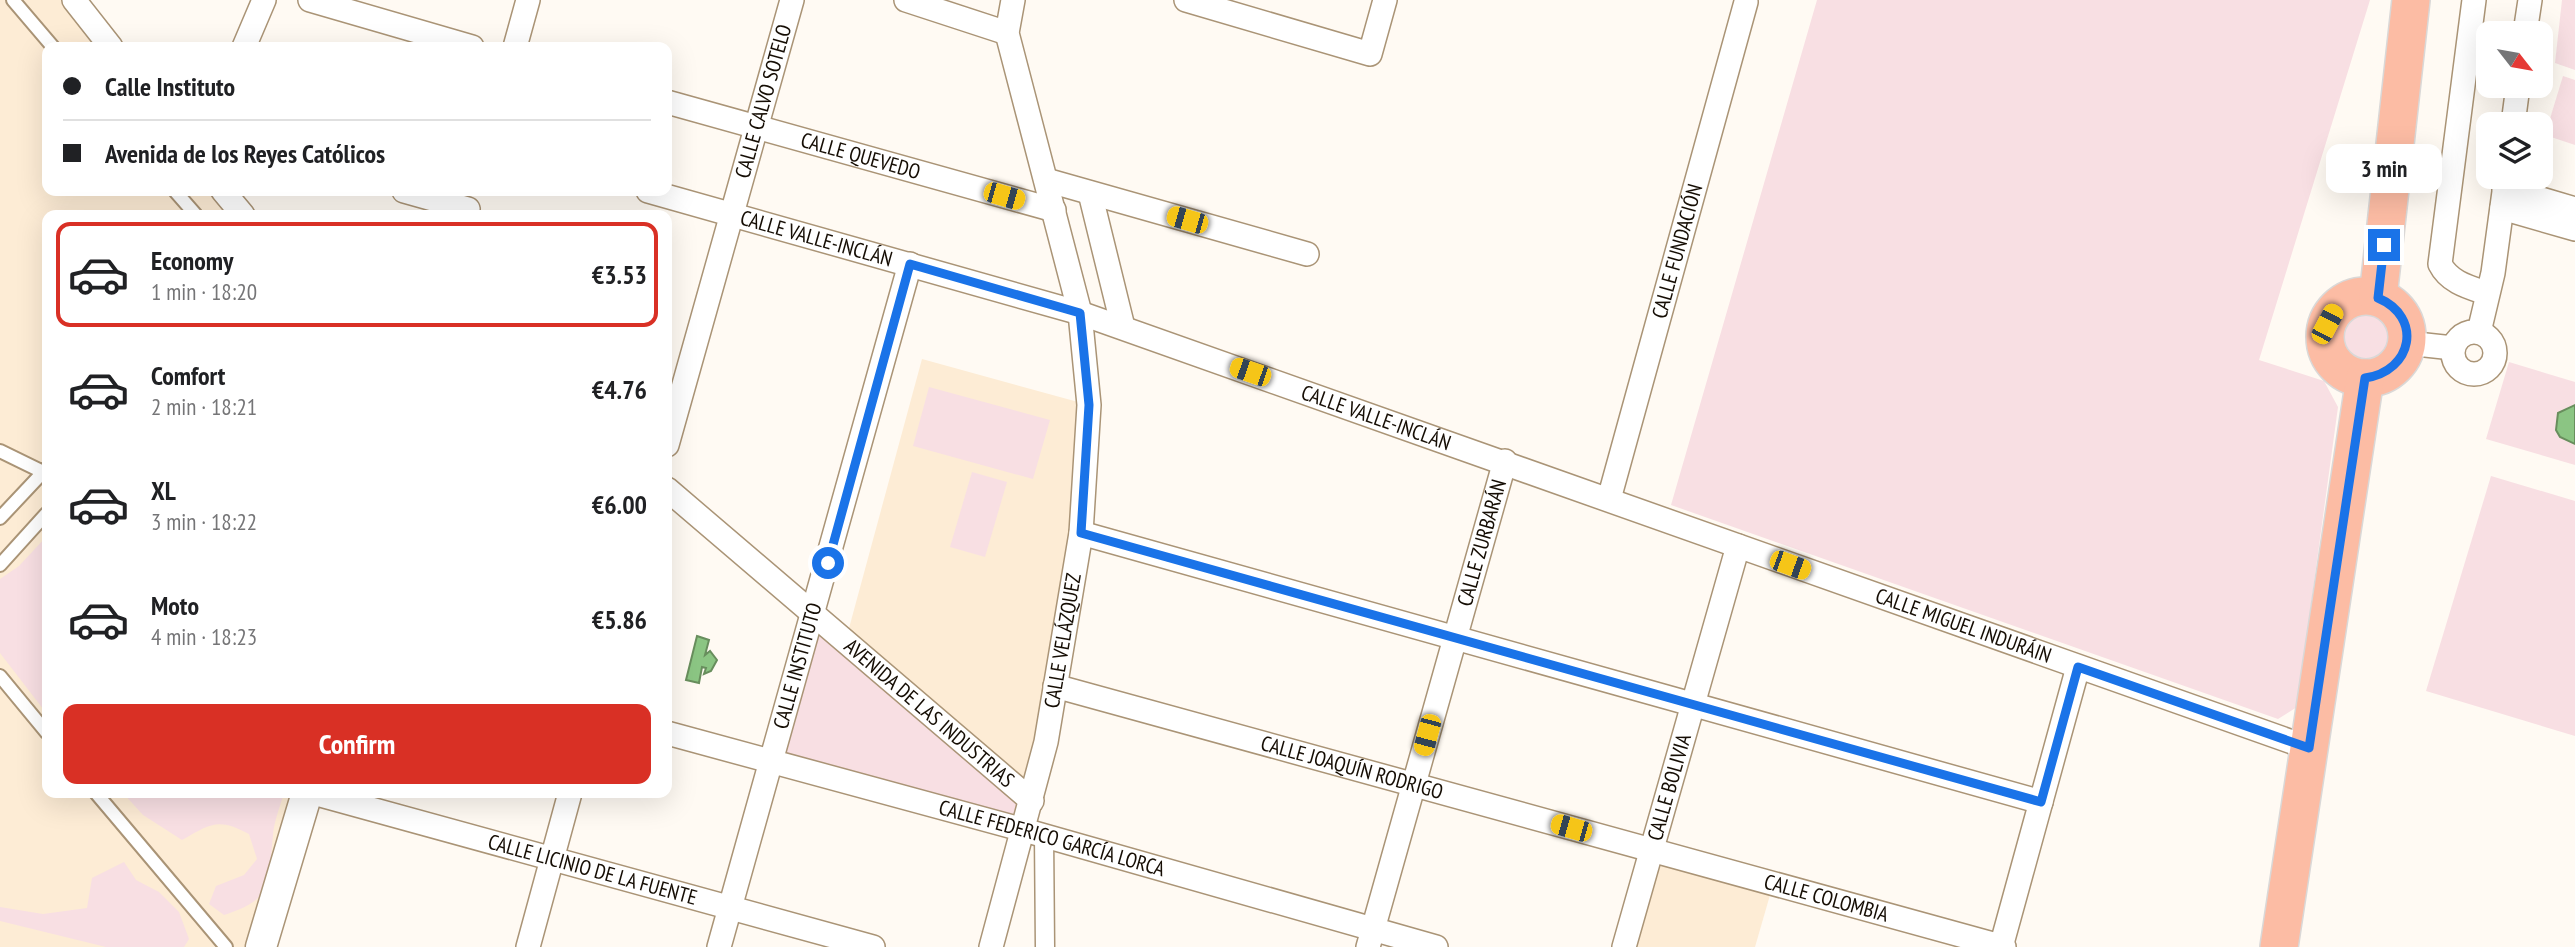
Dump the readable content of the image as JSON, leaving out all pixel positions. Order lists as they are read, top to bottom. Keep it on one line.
{"streets":{"street":["CALLE CALVO SOTELO","CALLE QUEVEDO","CALLE VALLE-INCLÁN","CALLE FUNDACIÓN","CALLE ZURBARÁN","CALLE MIGUEL INDURÁIN","CALLE VELÁZQUEZ","CALLE INSTITUTO","AVENIDA DE LAS INDUSTRIAS","CALLE JOAQUÍN RODRIGO","CALLE BOLIVIA","CALLE FEDERICO GARCÍA LORCA","CALLE LICINIO DE LA FUENTE","CALLE COLOMBIA"]},"crossings":[["CALLE CALVO SOTELO","CALLE QUEVEDO"],["CALLE CALVO SOTELO","CALLE VALLE-INCLÁN"],["CALLE QUEVEDO","CALLE VELÁZQUEZ"],["CALLE VALLE-INCLÁN","CALLE FUNDACIÓN"],["CALLE VALLE-INCLÁN","CALLE ZURBARÁN"],["CALLE VALLE-INCLÁN","CALLE MIGUEL INDURÁIN"],["CALLE VALLE-INCLÁN","CALLE VELÁZQUEZ"],["CALLE VALLE-INCLÁN","CALLE INSTITUTO"],["CALLE VALLE-INCLÁN","CALLE BOLIVIA"],["CALLE ZURBARÁN","CALLE JOAQUÍN RODRIGO"],["CALLE ZURBARÁN","CALLE FEDERICO GARCÍA LORCA"],["CALLE MIGUEL INDURÁIN","CALLE BOLIVIA"],["CALLE VELÁZQUEZ","AVENIDA DE LAS INDUSTRIAS"],["CALLE VELÁZQUEZ","CALLE JOAQUÍN RODRIGO"],["CALLE VELÁZQUEZ","CALLE FEDERICO GARCÍA LORCA"],["CALLE INSTITUTO","AVENIDA DE LAS INDUSTRIAS"],["CALLE INSTITUTO","CALLE FEDERICO GARCÍA LORCA"],["CALLE INSTITUTO","CALLE LICINIO DE LA FUENTE"],["CALLE JOAQUÍN RODRIGO","CALLE BOLIVIA"],["CALLE JOAQUÍN RODRIGO","CALLE COLOMBIA"],["CALLE BOLIVIA","CALLE COLOMBIA"]],"north":"bottom right","page":{"banner":["Calle Instituto","Avenida de los Reyes Católicos"],"bubble":"3 min","list":[{"name":"Economy","note":"1 min · 18:20","value":"€3.53"},{"name":"Comfort","note":"2 min · 18:21","value":"€4.76"},{"name":"XL","note":"3 min · 18:22","value":"€6.00"},{"name":"Moto","note":"4 min · 18:23","value":"€5.86"}],"buttons":"Confirm"}}
